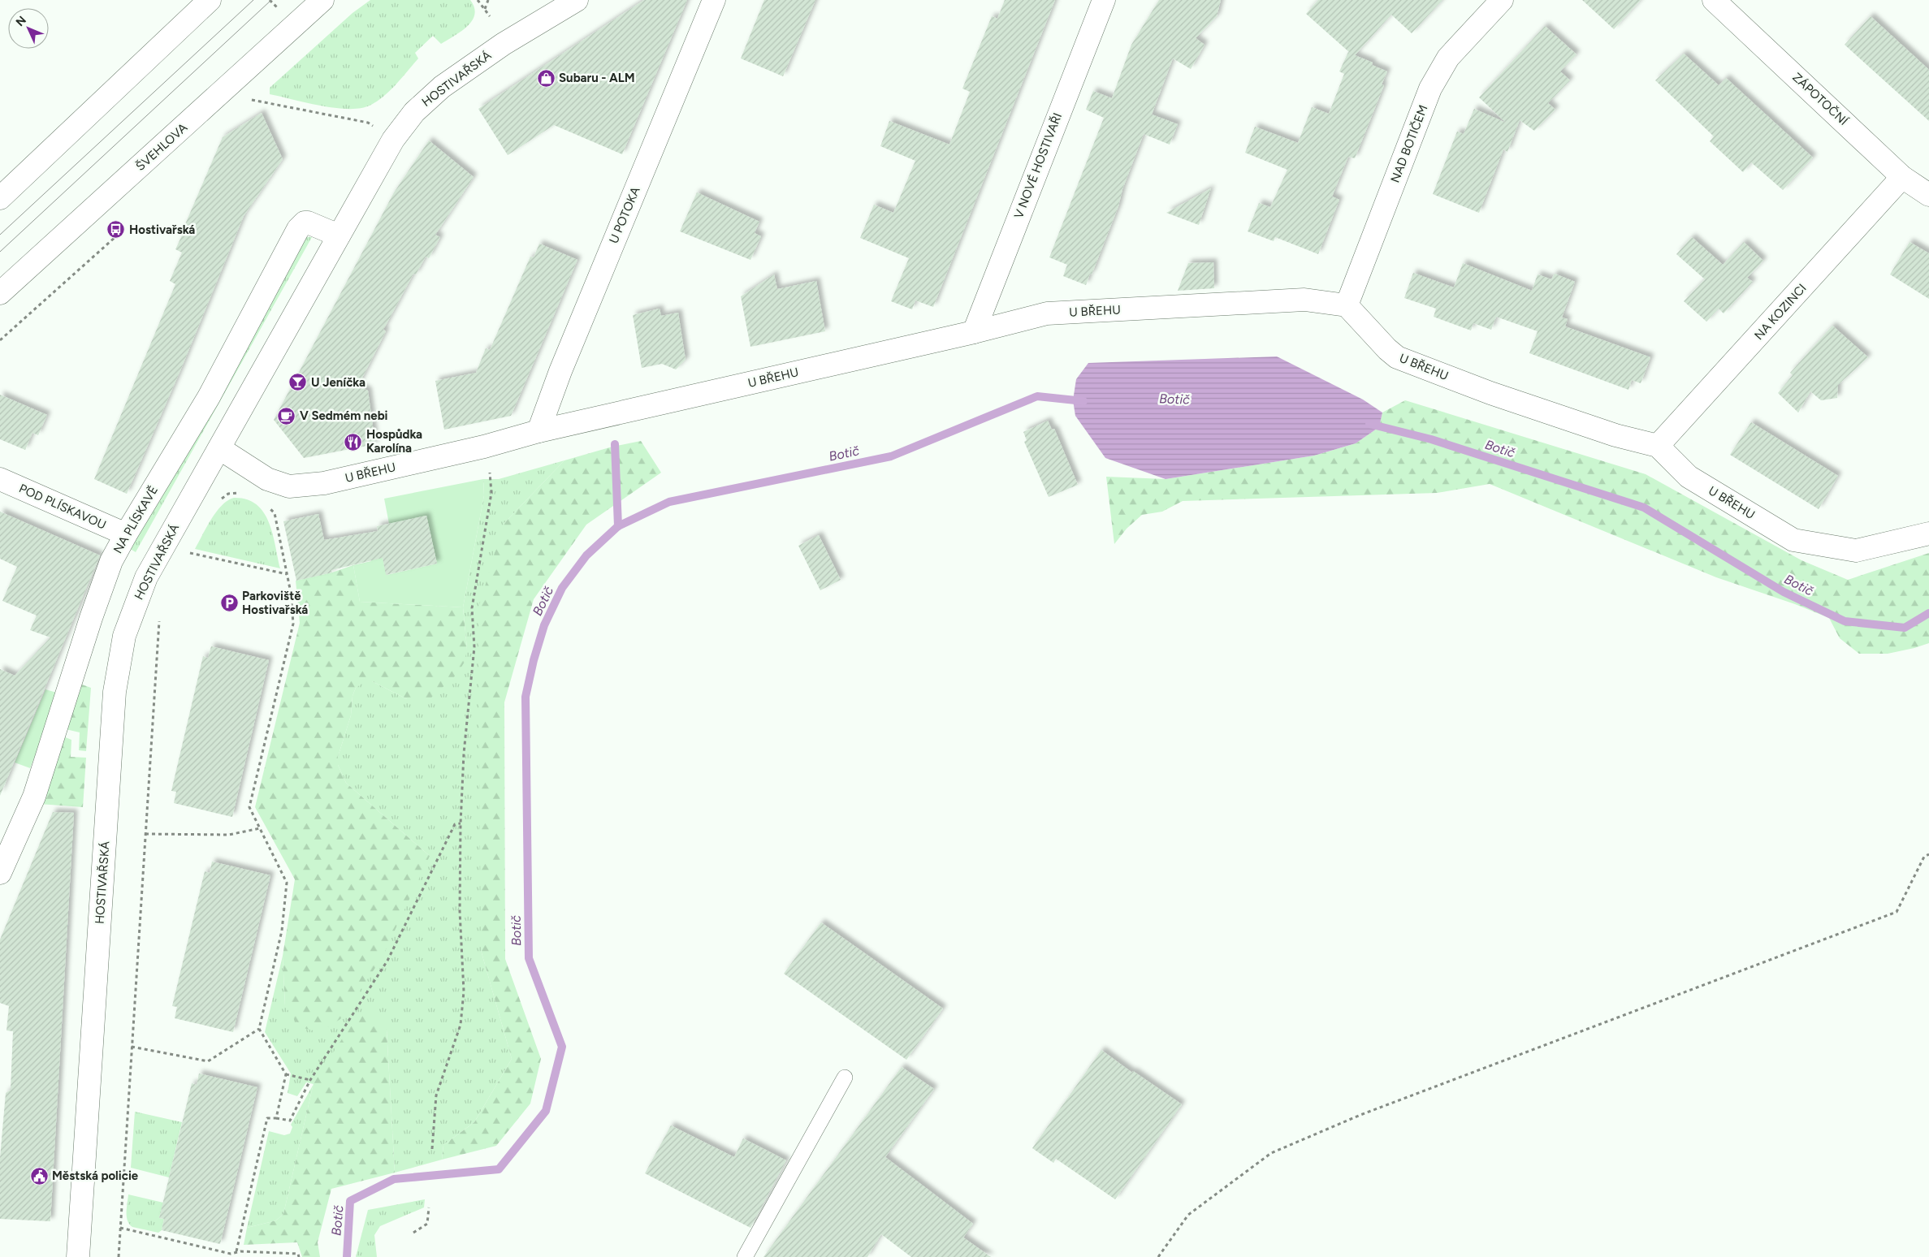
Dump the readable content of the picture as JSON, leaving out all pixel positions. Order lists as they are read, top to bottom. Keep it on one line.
{"streets":{"street":["HOSTIVAŘSKÁ","ZÁPOTOČNÍ","NAD BOTIČEM","ŠVEHLOVA","V NOVÉ HOSTIVAŘI","U POTOKA","U BŘEHU","NA KOZINCI","POD PLÍSKAVOU","NA PLÍSKAVĚ"]},"crossings":[["HOSTIVAŘSKÁ","U BŘEHU"],["HOSTIVAŘSKÁ","NA PLÍSKAVĚ"],["ZÁPOTOČNÍ","NA KOZINCI"],["NAD BOTIČEM","U BŘEHU"],["V NOVÉ HOSTIVAŘI","U BŘEHU"],["U POTOKA","U BŘEHU"],["U BŘEHU","NA KOZINCI"],["POD PLÍSKAVOU","NA PLÍSKAVĚ"]],"water":["Botič"],"places":{"shop":["Subaru - ALM"],"bus stop":["Hostivařská"],"bar":["U Jeníčka"],"cafe":["V Sedmém nebi"],"restaurant":["Hospůdka Karolína"],"parking":["Parkoviště Hostivařská"],"public building":["Městská policie"]},"north":"top left"}
